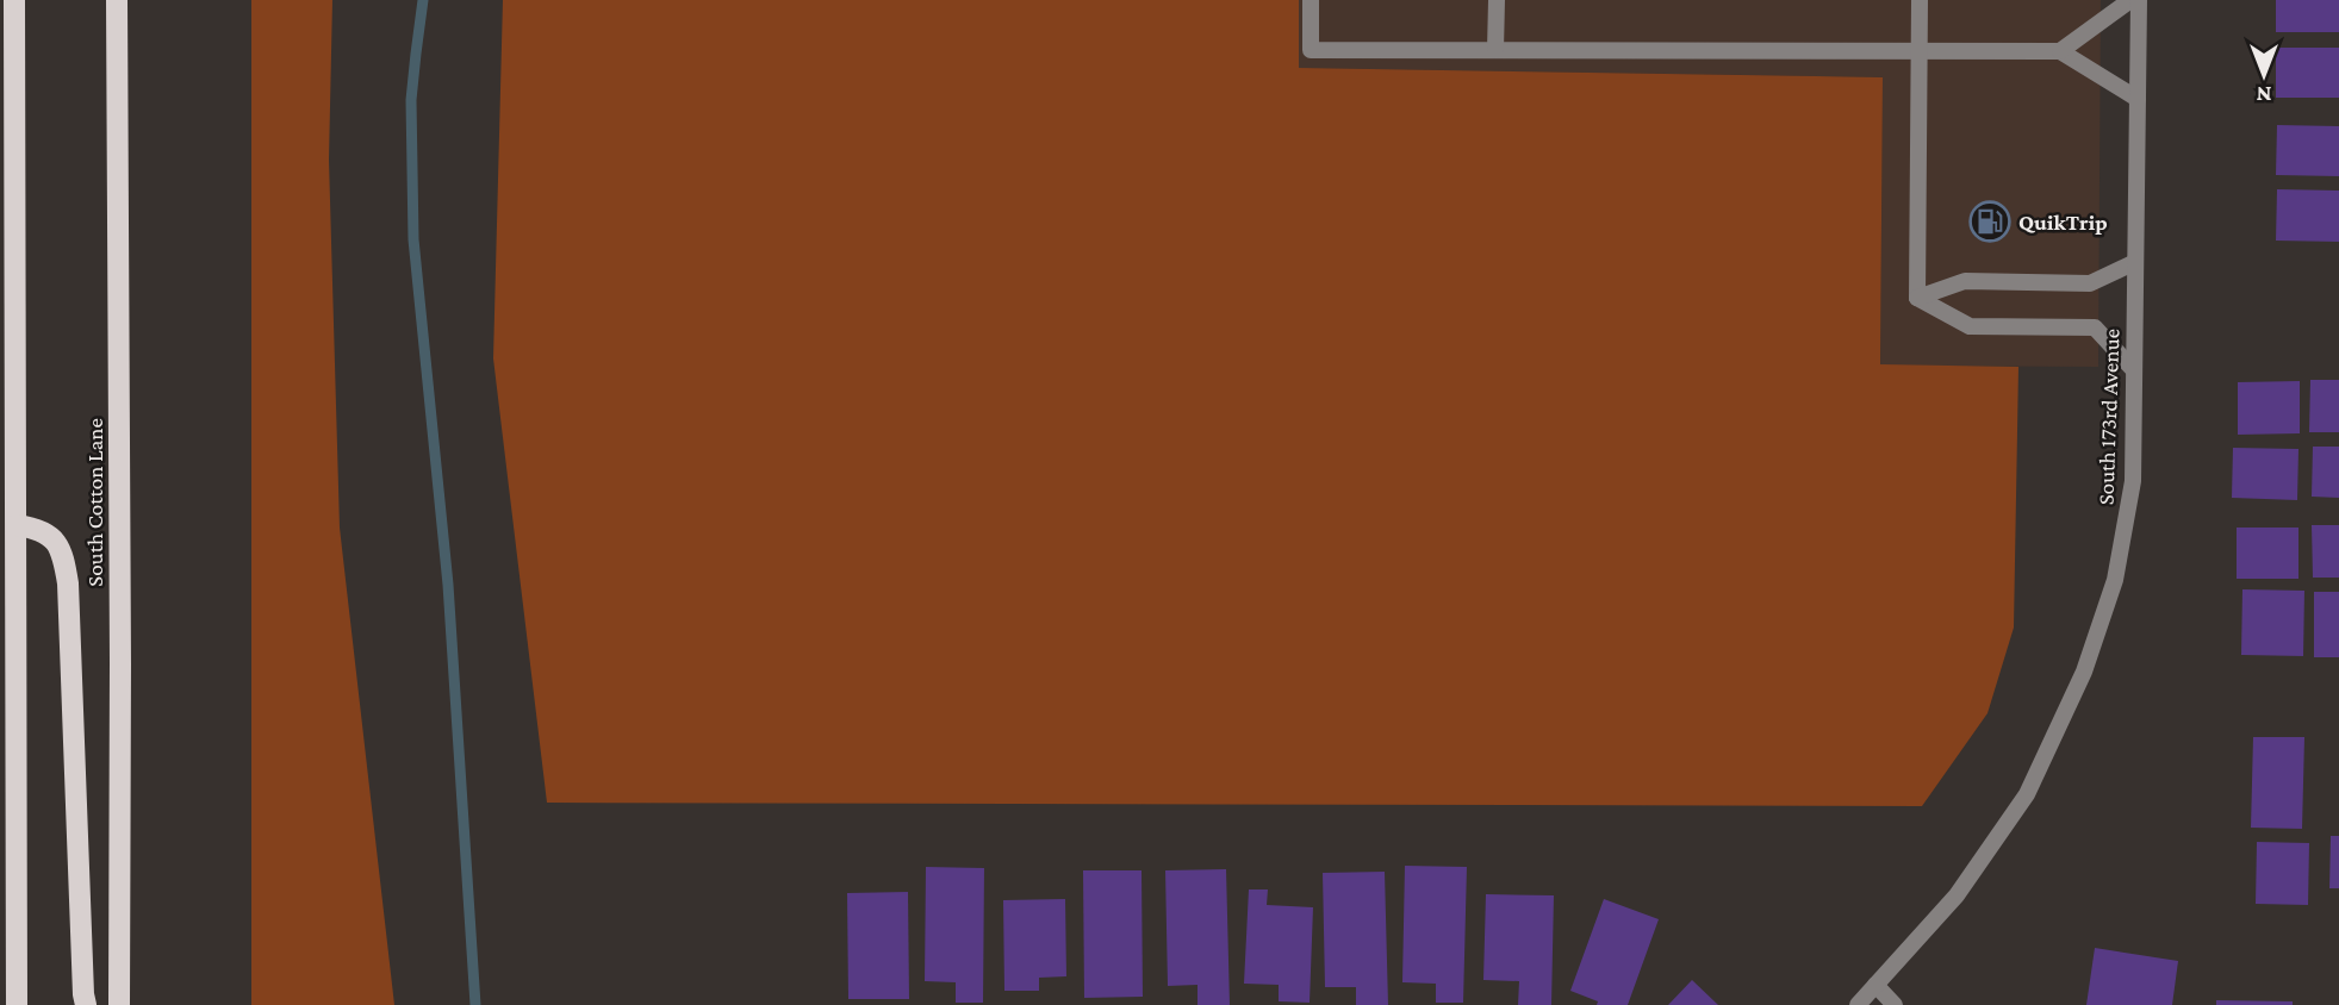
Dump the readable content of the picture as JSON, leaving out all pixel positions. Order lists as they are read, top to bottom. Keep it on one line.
{"streets":{"main road":["South Cotton Lane"],"street":["South 173rd Avenue"]},"places":{"fuel station":["QuikTrip"]},"north":"bottom"}
